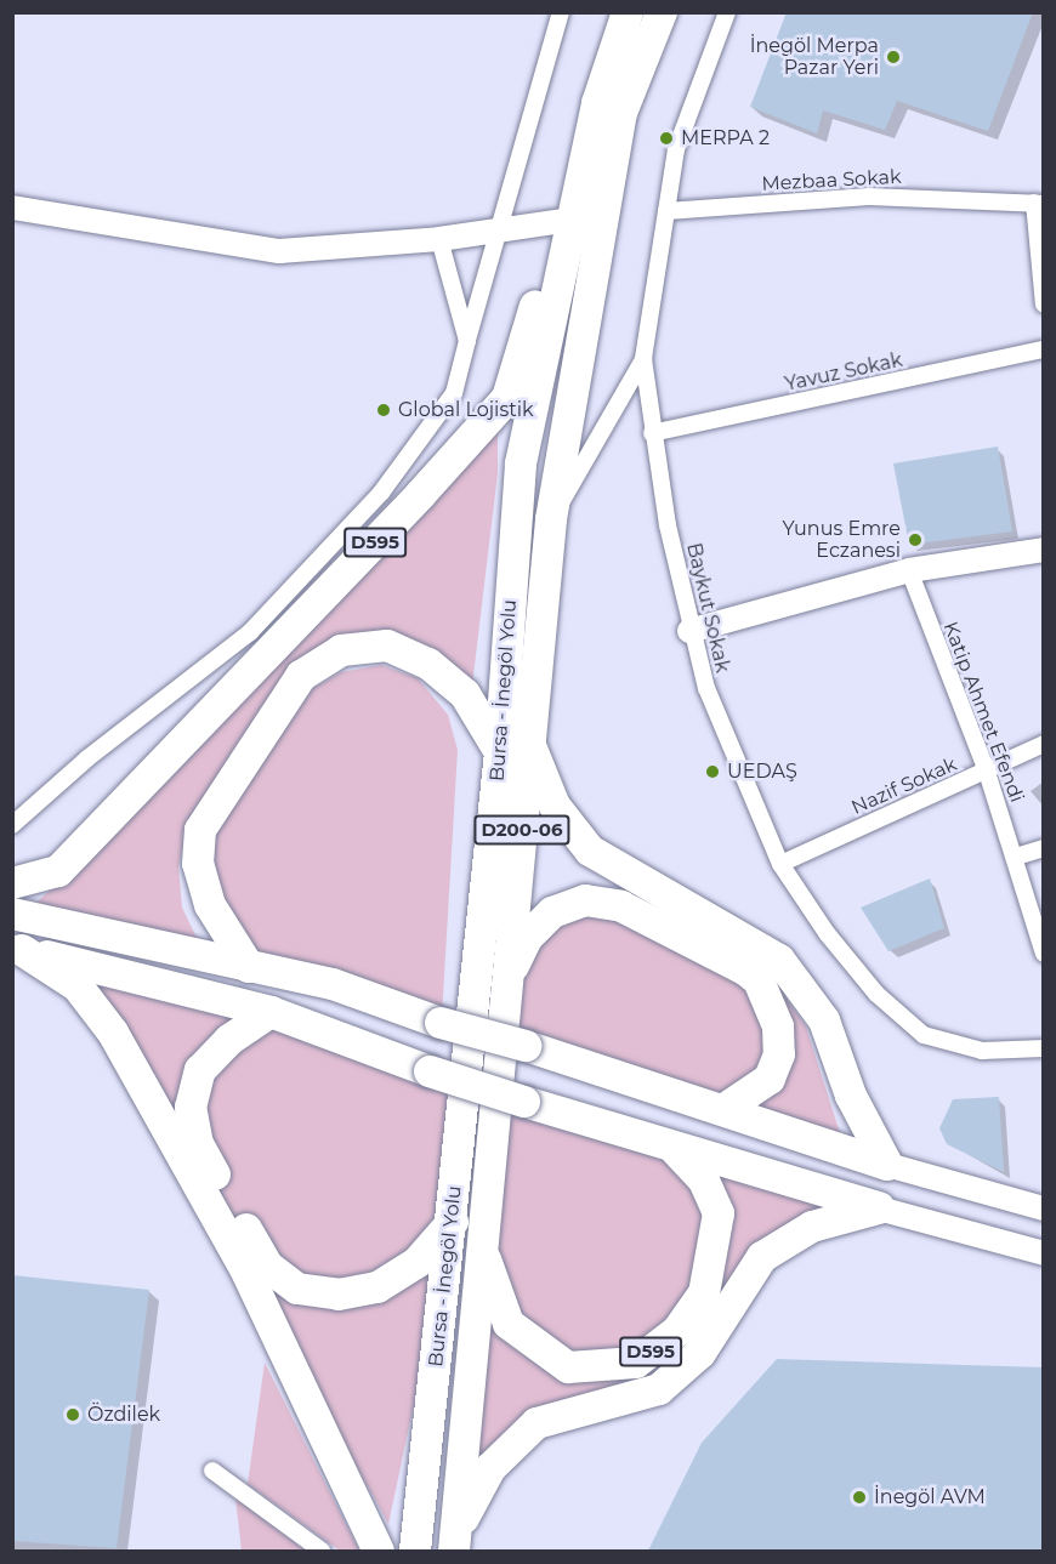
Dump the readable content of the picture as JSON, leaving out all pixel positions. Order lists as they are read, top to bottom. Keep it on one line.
{"streets":{"highway":["D595","Bursa - İnegöl Yolu","D200-06"],"street":["Mezbaa Sokak","Yavuz Sokak","Baykut Sokak","Katip Ahmet Efendi","Nazif Sokak"]},"crossings":[["Mezbaa Sokak","Baykut Sokak"],["Yavuz Sokak","Baykut Sokak"],["D595","Bursa - İnegöl Yolu"],["Baykut Sokak","Nazif Sokak"],["Katip Ahmet Efendi","Nazif Sokak"]],"places":["İnegöl Merpa Pazar Yeri","MERPA 2","Global Lojistik","Yunus Emre Eczanesi","UEDAŞ","Özdilek","İnegöl AVM"]}
